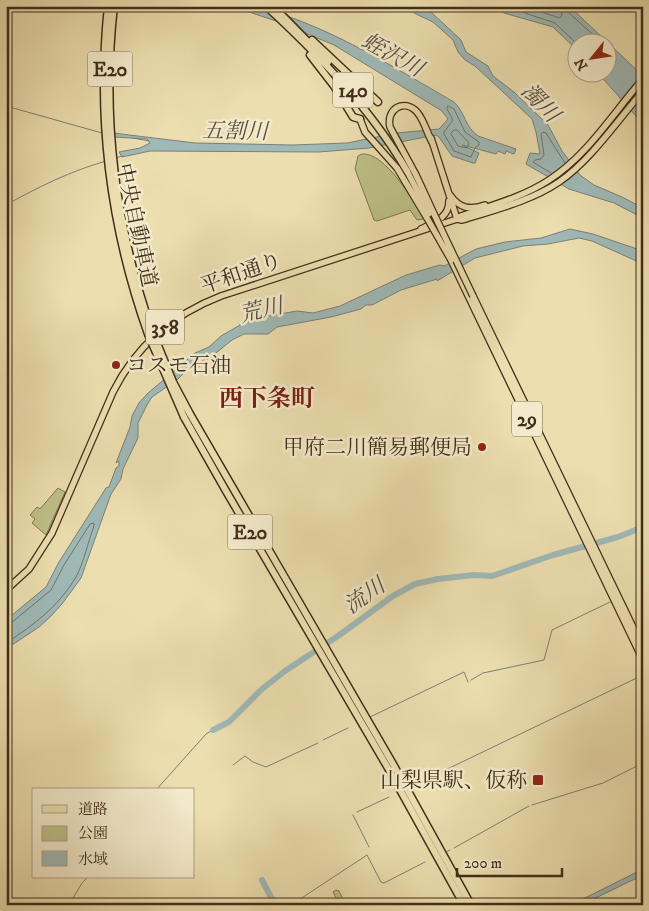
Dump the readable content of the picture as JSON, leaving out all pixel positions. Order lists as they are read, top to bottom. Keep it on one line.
{"streets":{"highway":["E20","140","中央自動車道"],"main road":["平和通り","358","29"]},"crossings":[["E20","中央自動車道"],["140","29"]],"districts":["西下条町"],"water":["蛭沢川","濁川","五割川","荒川","流川"],"places":{"other":["コスモ石油","甲府二川簡易郵便局"],"transit":["山梨県駅、仮称"]},"legend":["道路","公園","水域"],"scale_bar":"200 m","north":"bottom left"}
